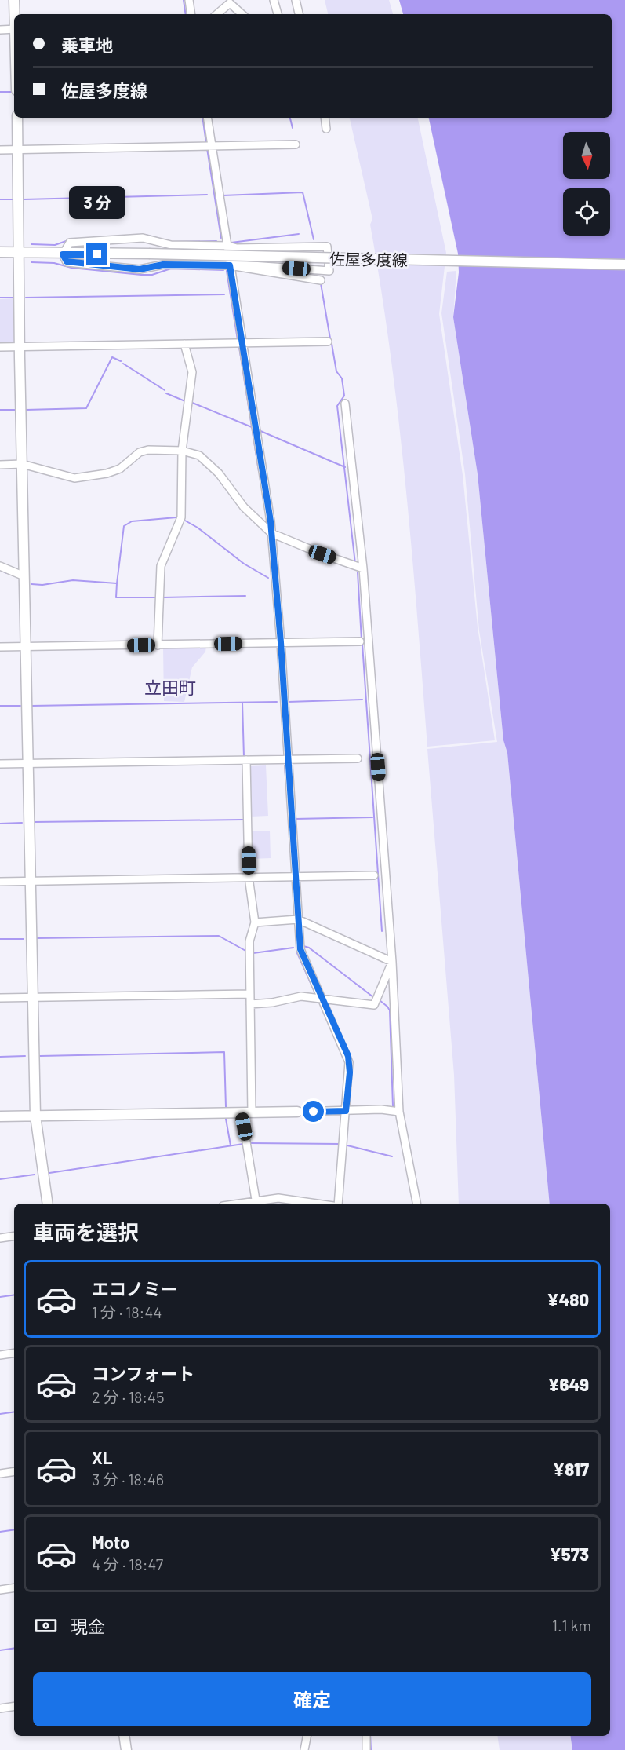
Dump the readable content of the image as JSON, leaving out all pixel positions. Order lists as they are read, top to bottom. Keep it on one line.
{"streets":{"street":["佐屋多度線"]},"districts":["立田町"],"north":"bottom","page":{"banner":["乗車地","佐屋多度線"],"bubble":"3 分","heading":"車両を選択","list":[{"name":"エコノミー","note":"1 分 · 18:44","value":"¥480"},{"name":"コンフォート","note":"2 分 · 18:45","value":"¥649"},{"name":"XL","note":"3 分 · 18:46","value":"¥817"},{"name":"Moto","note":"4 分 · 18:47","value":"¥573"}],"pay":["現金","1.1 km"],"buttons":"確定"}}
